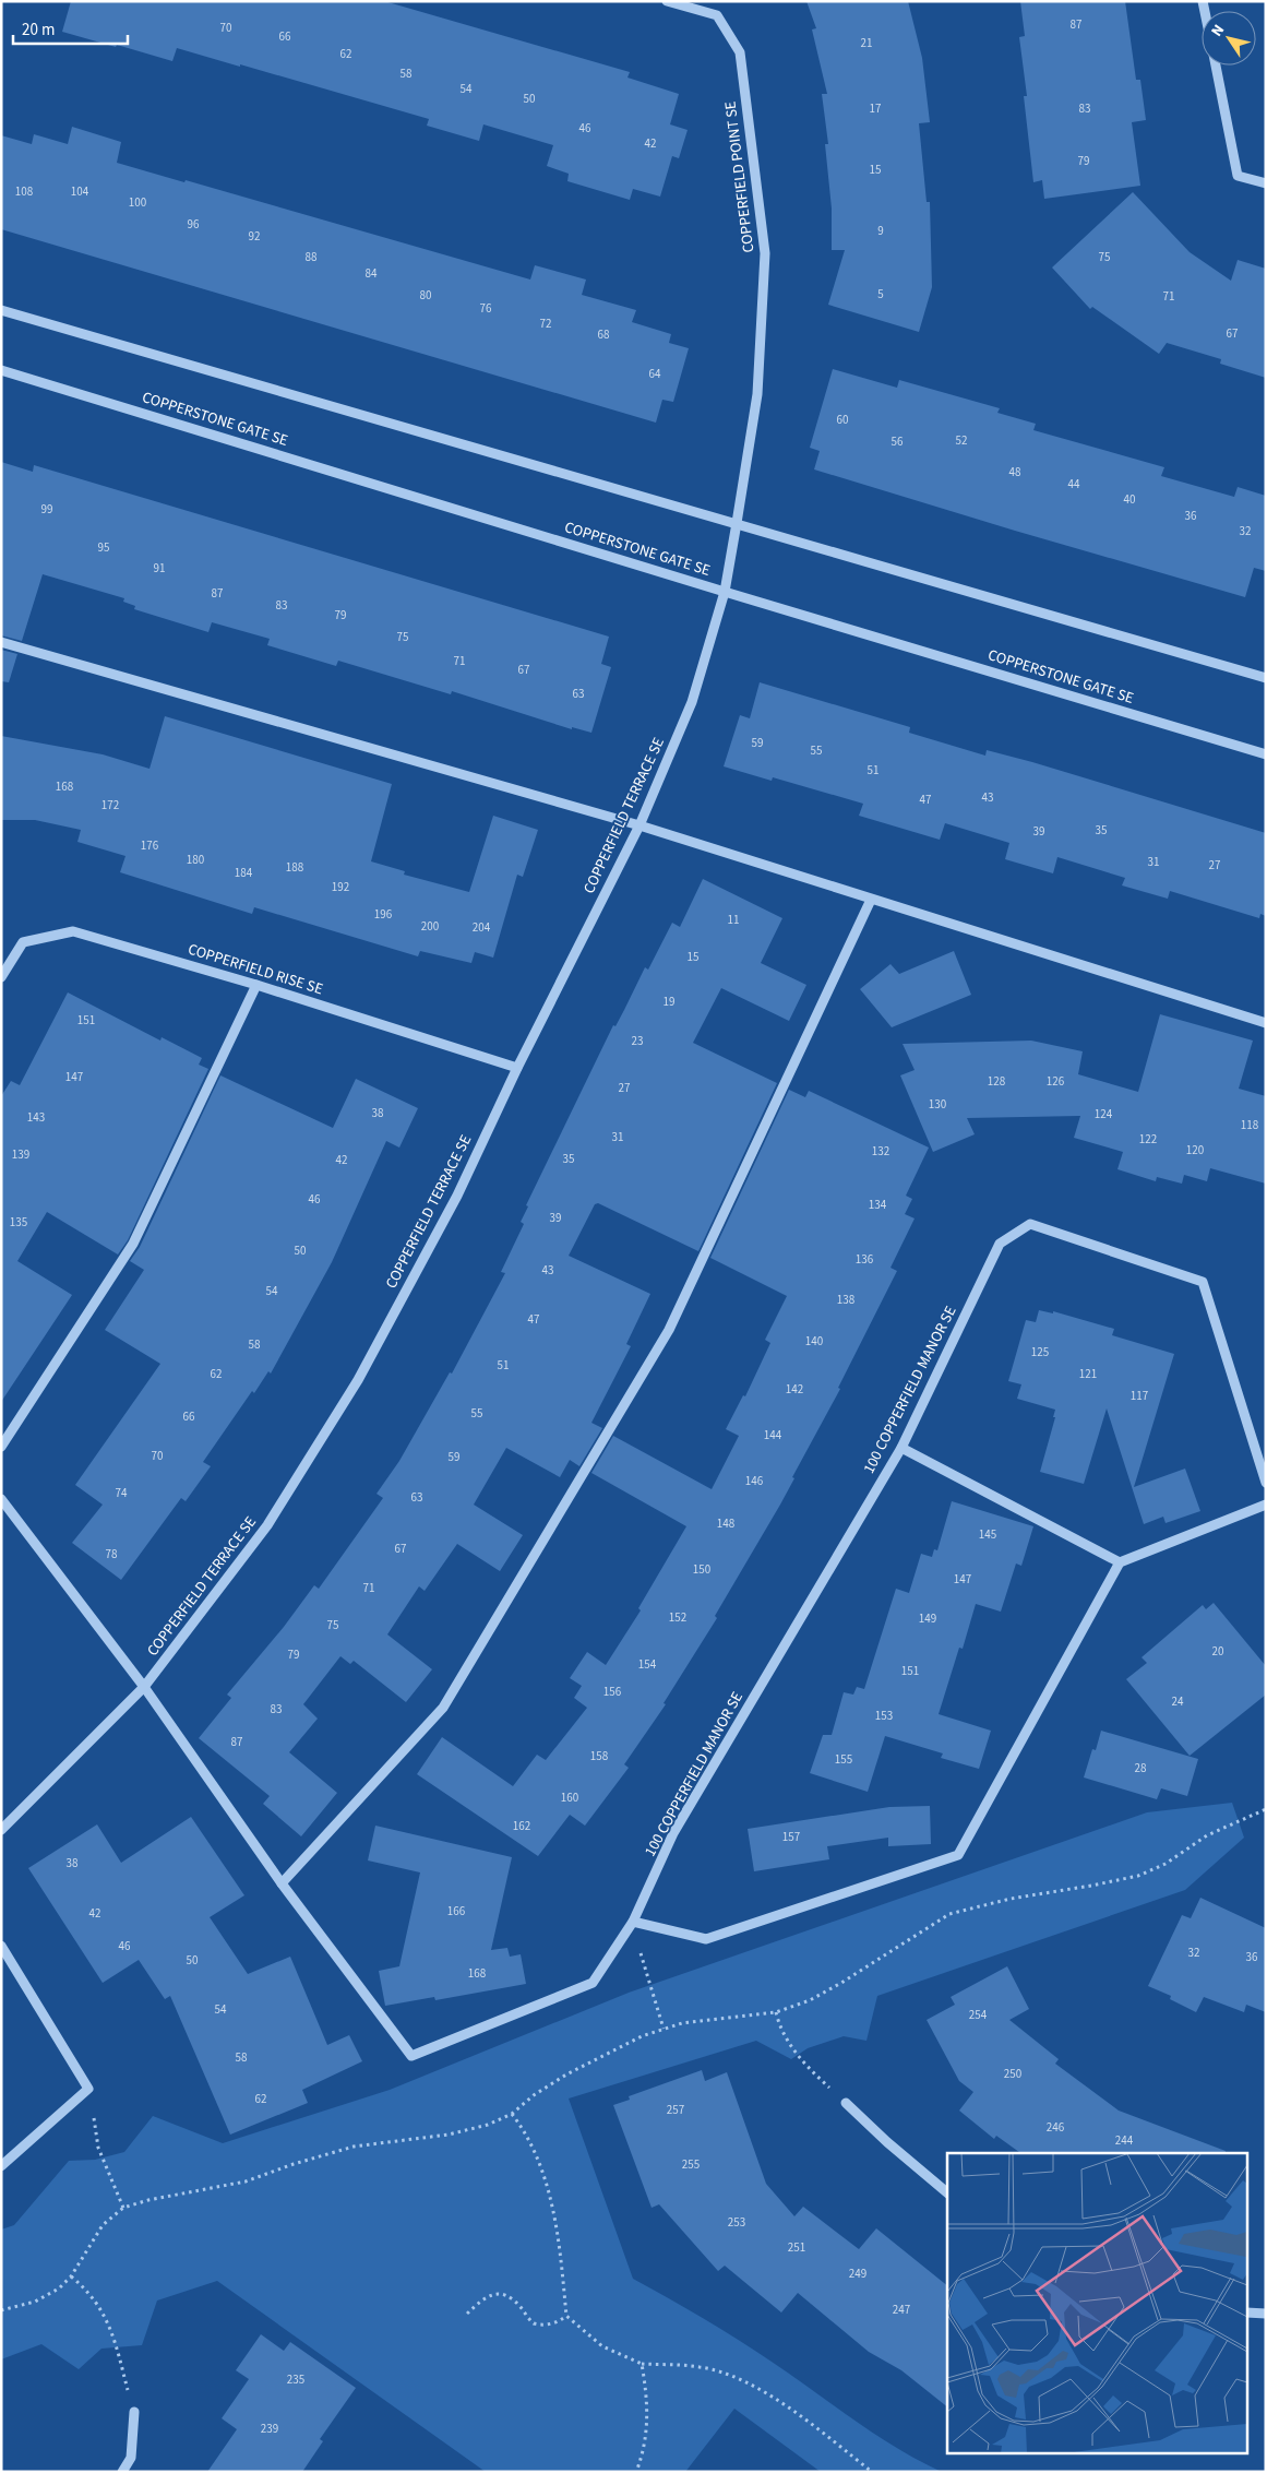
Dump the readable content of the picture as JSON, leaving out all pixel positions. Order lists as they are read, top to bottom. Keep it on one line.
{"streets":{"street":["COPPERFIELD POINT SE","COPPERSTONE GATE SE","COPPERFIELD TERRACE SE","COPPERFIELD RISE SE","100 COPPERFIELD MANOR SE"]},"crossings":[["COPPERFIELD POINT SE","COPPERFIELD TERRACE SE"],["COPPERSTONE GATE SE","COPPERFIELD TERRACE SE"],["COPPERFIELD TERRACE SE","COPPERFIELD RISE SE"]],"house_numbers":["87","70","66","21","62","58","54","50","17","83","46","42","79","15","108","104","100","96","9","92","88","75","84","5","80","71","76","72","67","68","64","60","52","56","48","44","40","99","36","32","95","91","87","83","79","75","71","67","63","59","55","51","168","43","47","172","35","39","176","180","31","27","188","184","192","196","11","200","204","15","19","151","23","147","128","126","27","130","38","124","143","118","31","122","120","132","139","35","42","46","134","39","135","50","136","43","54","138","47","140","58","125","51","62","121","142","117","55","66","144","70","59","146","74","63","148","145","67","78","150","147","71","152","149","75","20","79","154","151","156","24","83","153","87","158","155","28","160","162","157","38","166","42","46","32","36","50","168","54","254","58","250","62","257","246","244","255","253","251","249","247","235","239"],"scale_bar":"20 m","north":"top left"}
